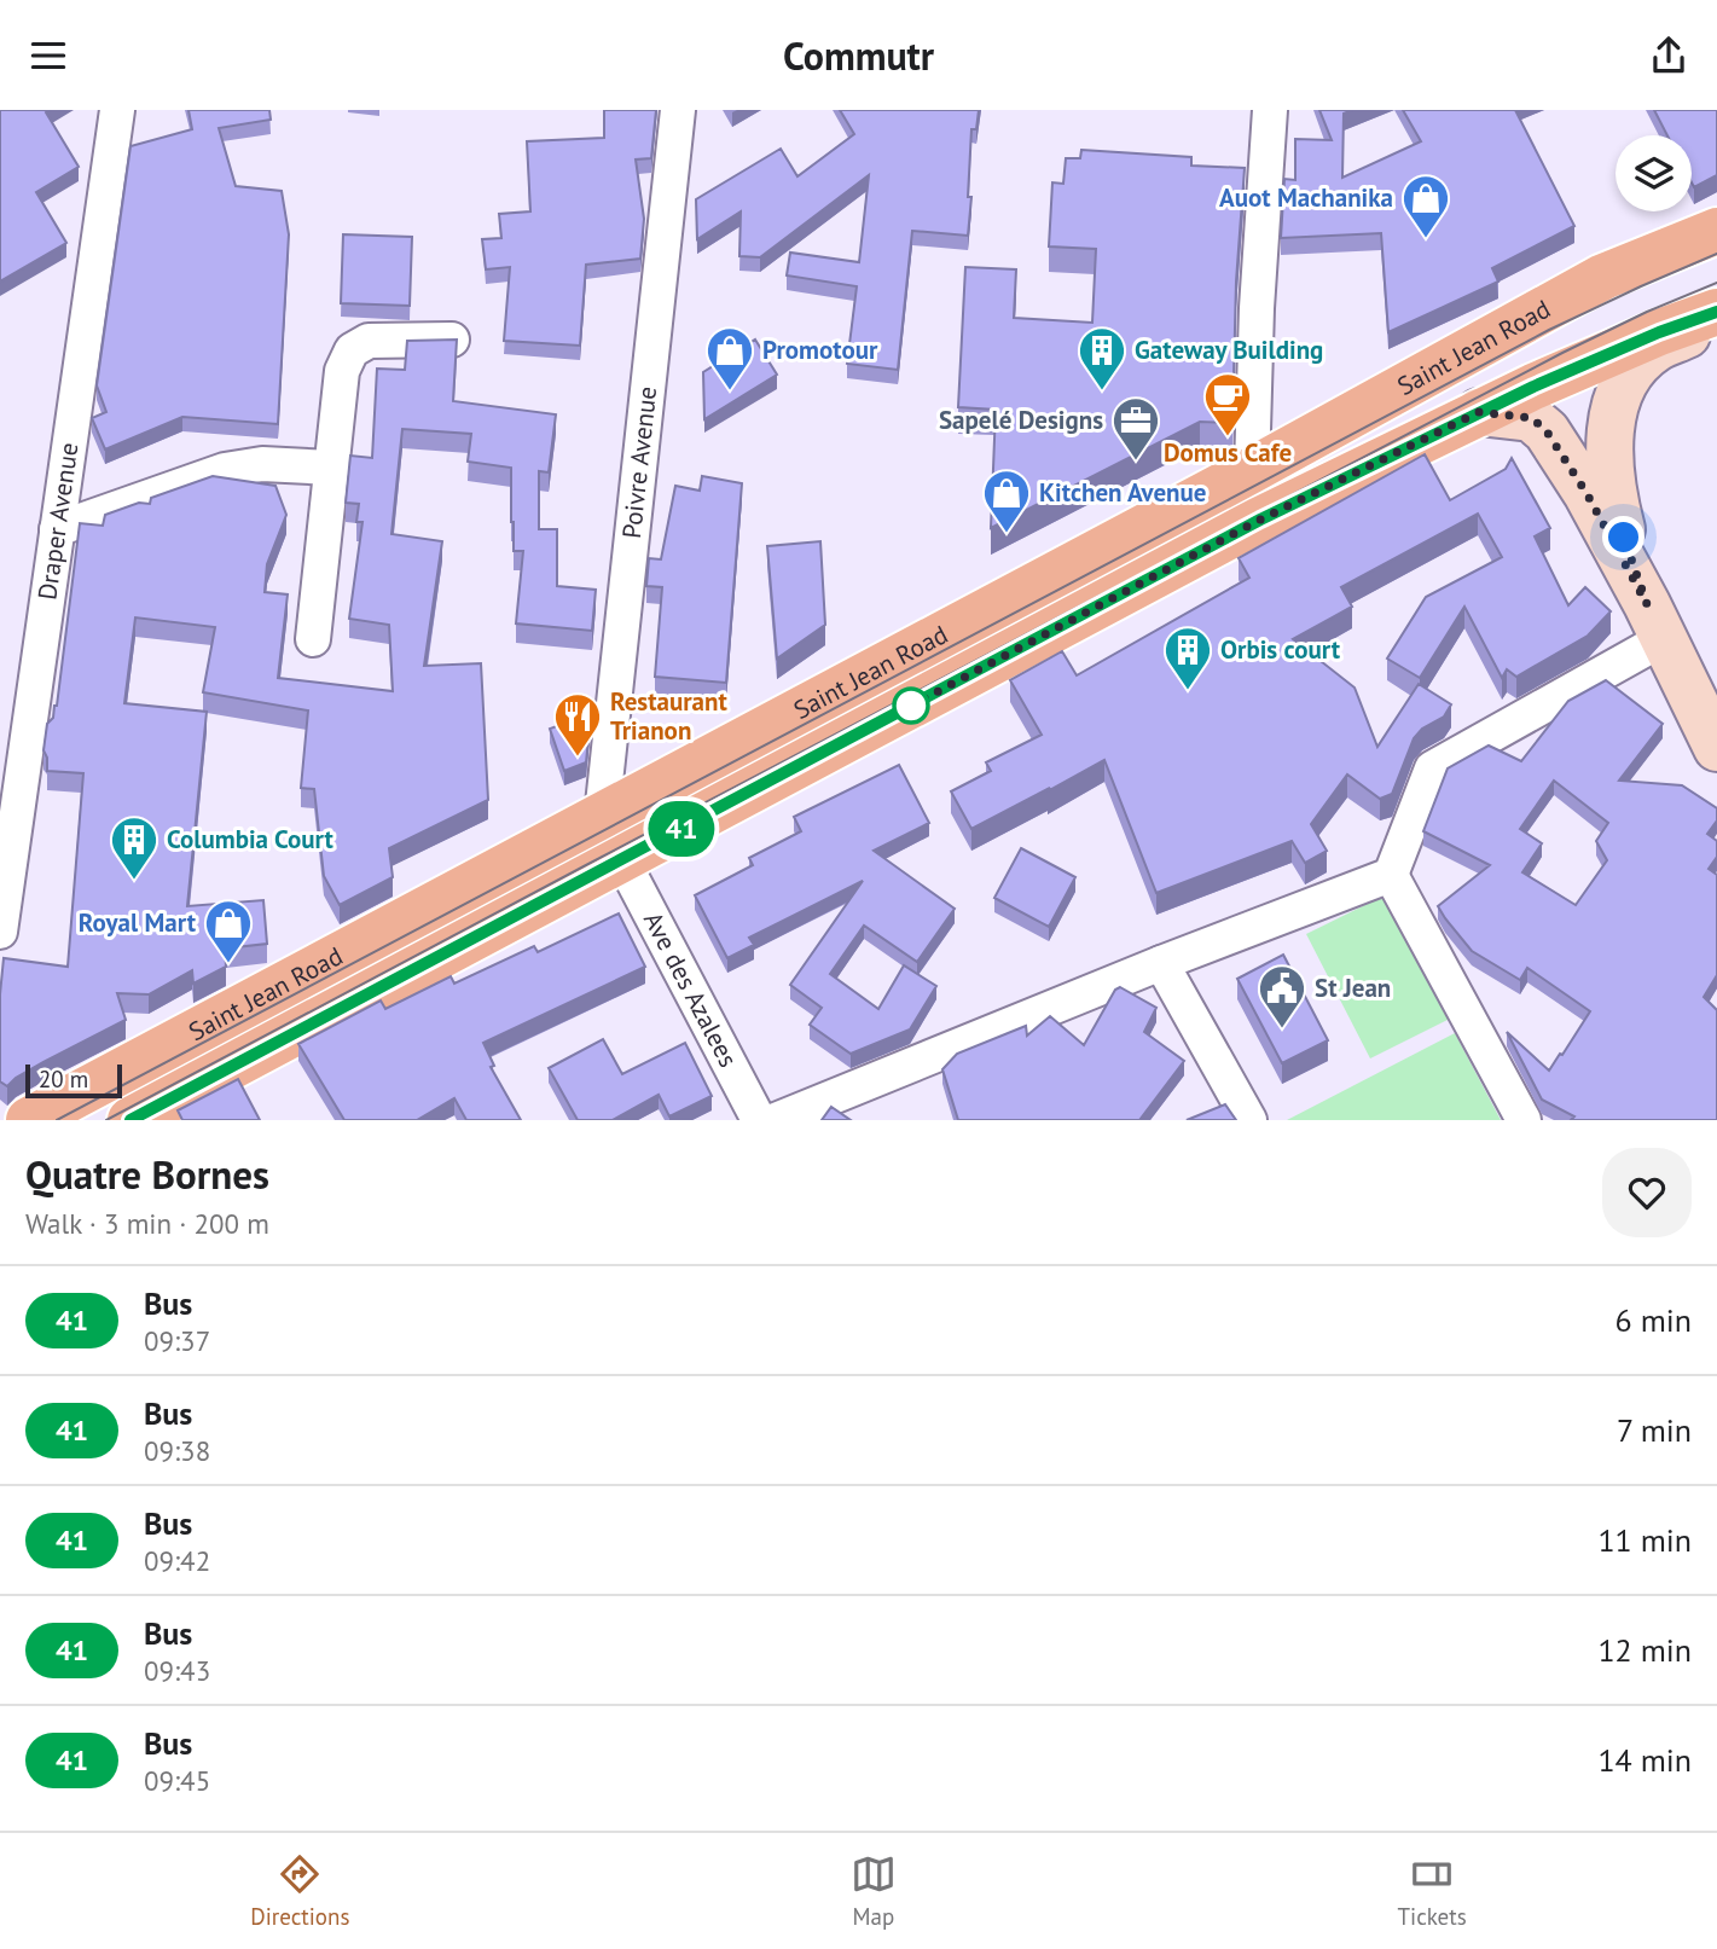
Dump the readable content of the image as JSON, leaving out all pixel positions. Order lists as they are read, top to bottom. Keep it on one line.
{"streets":{"main road":["Saint Jean Road"],"street":["Poivre Avenue","Draper Avenue","Ave des Azalees"]},"crossings":[["Saint Jean Road","Poivre Avenue"],["Saint Jean Road","Ave des Azalees"]],"places":{"shop":["Auot Machanika","Promotour","Kitchen Avenue","Royal Mart"],"building":["Gateway Building","Orbis court","Columbia Court"],"cafe":["Domus Cafe"],"office":["Sapelé Designs"],"restaurant":["Restaurant Trianon"],"public building":["St Jean"]},"lines":["bus line 41"],"scale_bar":"20 m","page":{"header":"Commutr","on_map":"41","scale":"20 m","heading":["Quatre Bornes","Walk · 3 min · 200 m"],"list":[{"mark":"41","name":"Bus","note":"09:37","value":"6 min"},{"mark":"41","name":"Bus","note":"09:38","value":"7 min"},{"mark":"41","name":"Bus","note":"09:42","value":"11 min"},{"mark":"41","name":"Bus","note":"09:43","value":"12 min"},{"mark":"41","name":"Bus","note":"09:45","value":"14 min"}],"tabs":["Directions","Map","Tickets"]}}
